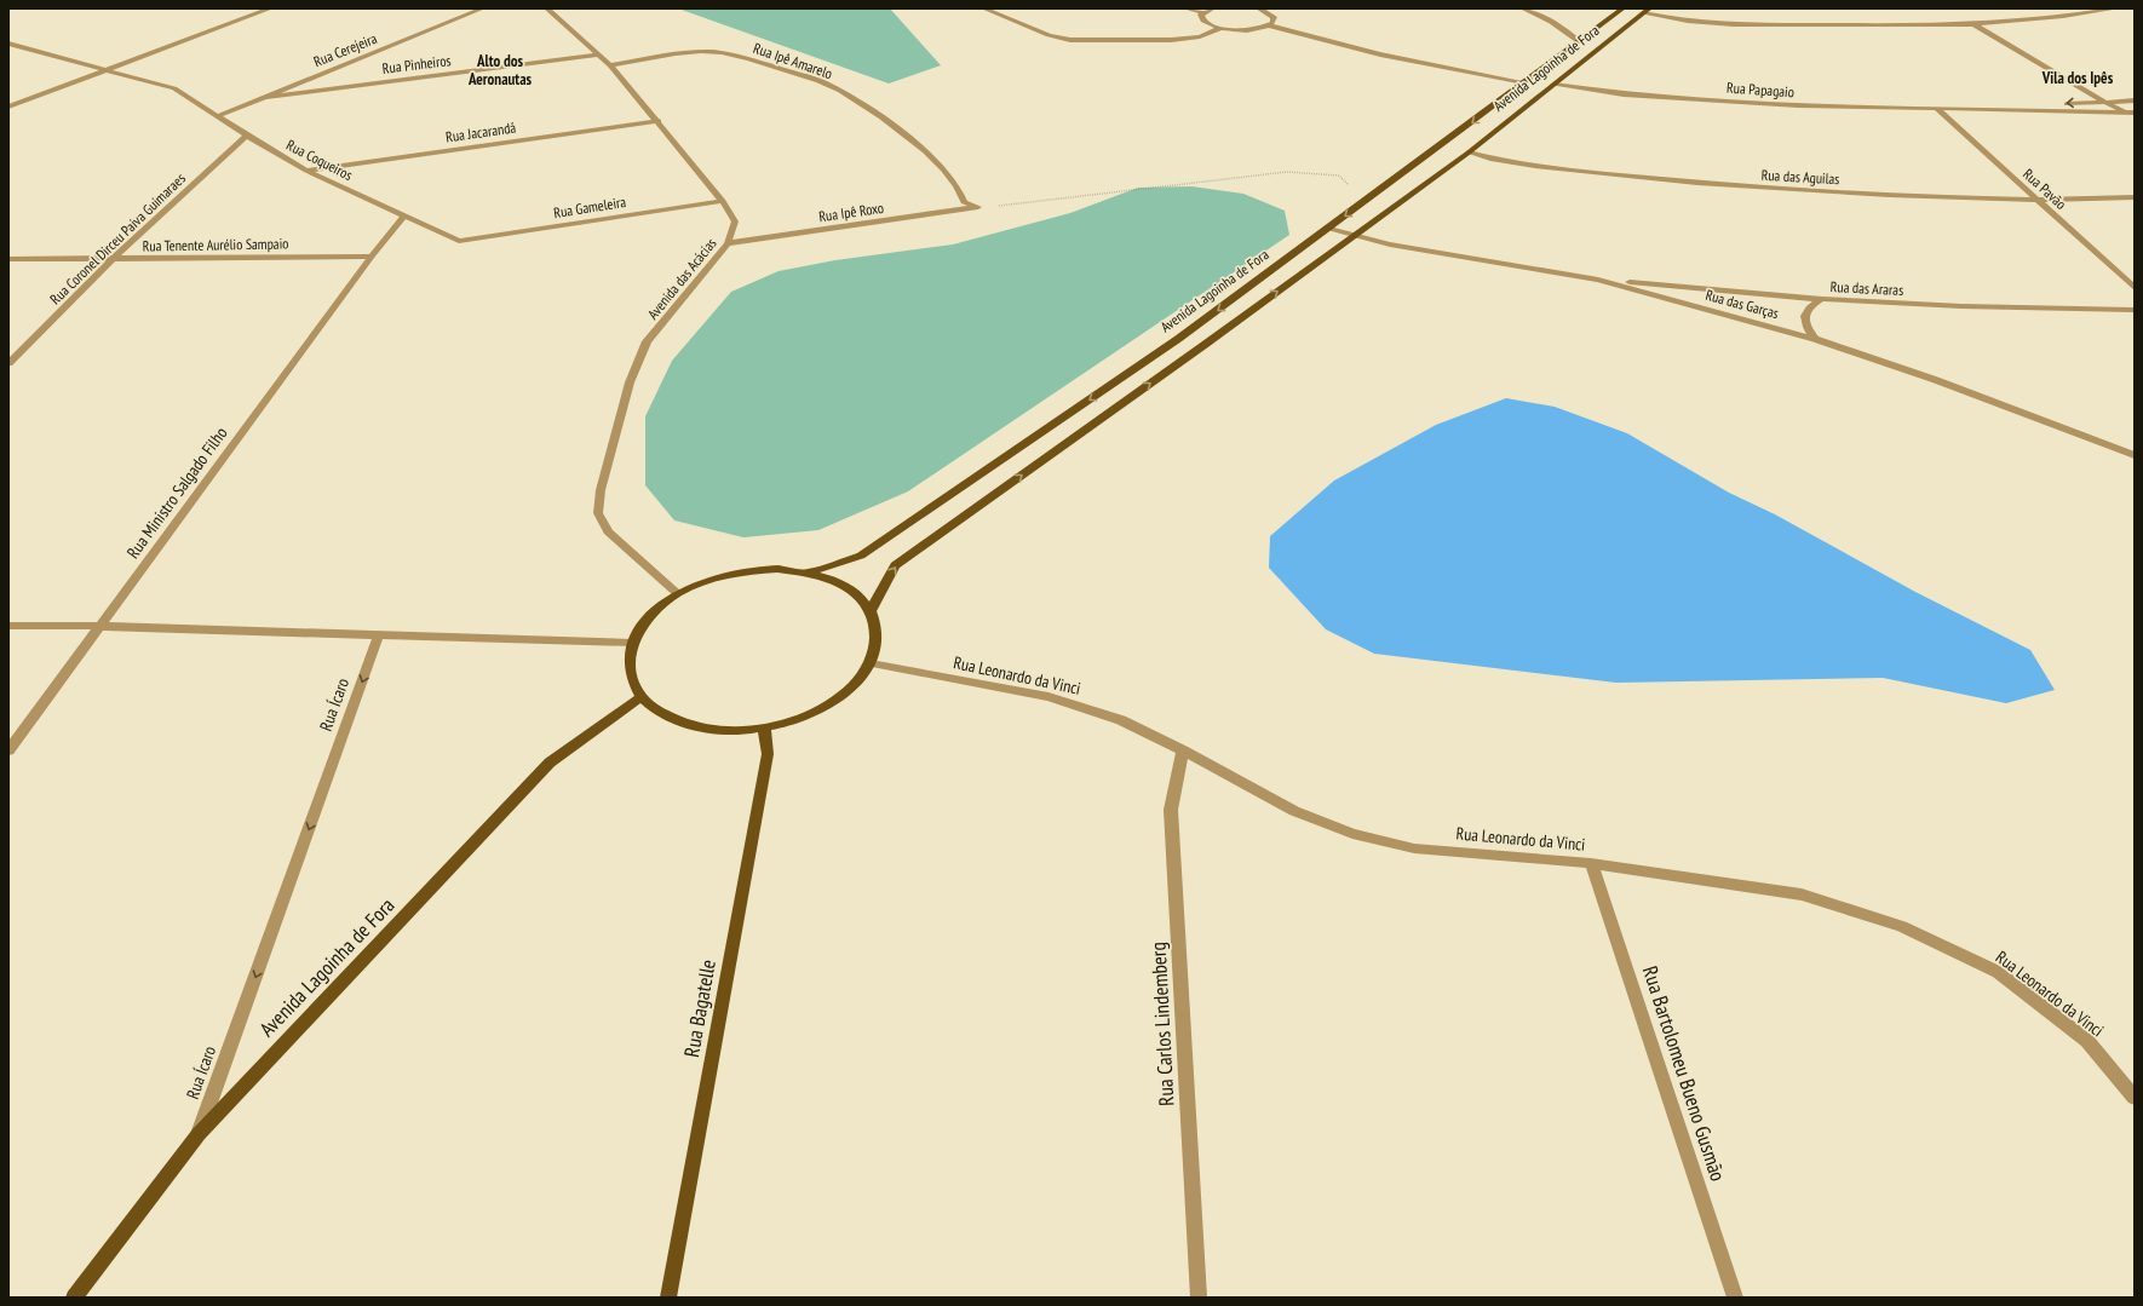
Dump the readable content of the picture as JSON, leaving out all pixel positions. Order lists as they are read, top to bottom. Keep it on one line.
{"streets":{"main road":["Avenida Lagoinha de Fora","Rua Bagatelle"],"street":["Rua Cerejeira","Rua Ipê Amarelo","Rua Pinheiros","Rua Papagaio","Rua Jacarandá","Rua Coqueiros","Rua das Aguilas","Rua Pavão","Rua Gameleira","Rua Ipê Roxo","Rua Coronel Dirceu Paiva Guimaraes","Rua Tenente Aurélio Sampaio","Avenida das Acácias","Rua das Araras","Rua das Garças","Rua Ministro Salgado Filho","Rua Leonardo da Vinci","Rua Ícaro","Rua Carlos Lindemberg","Rua Bartolomeu Bueno Gusmão"]},"crossings":[["Rua Cerejeira","Rua Pinheiros"],["Rua Cerejeira","Rua Coqueiros"],["Rua Ipê Amarelo","Rua Ipê Roxo"],["Rua Ipê Amarelo","Avenida das Acácias"],["Rua Pinheiros","Avenida das Acácias"],["Avenida Lagoinha de Fora","Rua Papagaio"],["Avenida Lagoinha de Fora","Rua das Aguilas"],["Avenida Lagoinha de Fora","Rua das Garças"],["Avenida Lagoinha de Fora","Rua Ícaro"],["Rua Papagaio","Rua Pavão"],["Rua Jacarandá","Rua Coqueiros"],["Rua Jacarandá","Avenida das Acácias"],["Rua Coqueiros","Rua Gameleira"],["Rua Coqueiros","Rua Coronel Dirceu Paiva Guimaraes"],["Rua das Aguilas","Rua Pavão"],["Rua Gameleira","Avenida das Acácias"],["Rua Ipê Roxo","Avenida das Acácias"],["Rua Coronel Dirceu Paiva Guimaraes","Rua Tenente Aurélio Sampaio"],["Rua Tenente Aurélio Sampaio","Rua Ministro Salgado Filho"],["Rua das Araras","Rua das Garças"],["Rua Leonardo da Vinci","Rua Carlos Lindemberg"],["Rua Leonardo da Vinci","Rua Bartolomeu Bueno Gusmão"]],"one_way":["Rua Ícaro"],"districts":["Alto dos Aeronautas","Vila dos Ipês"]}
